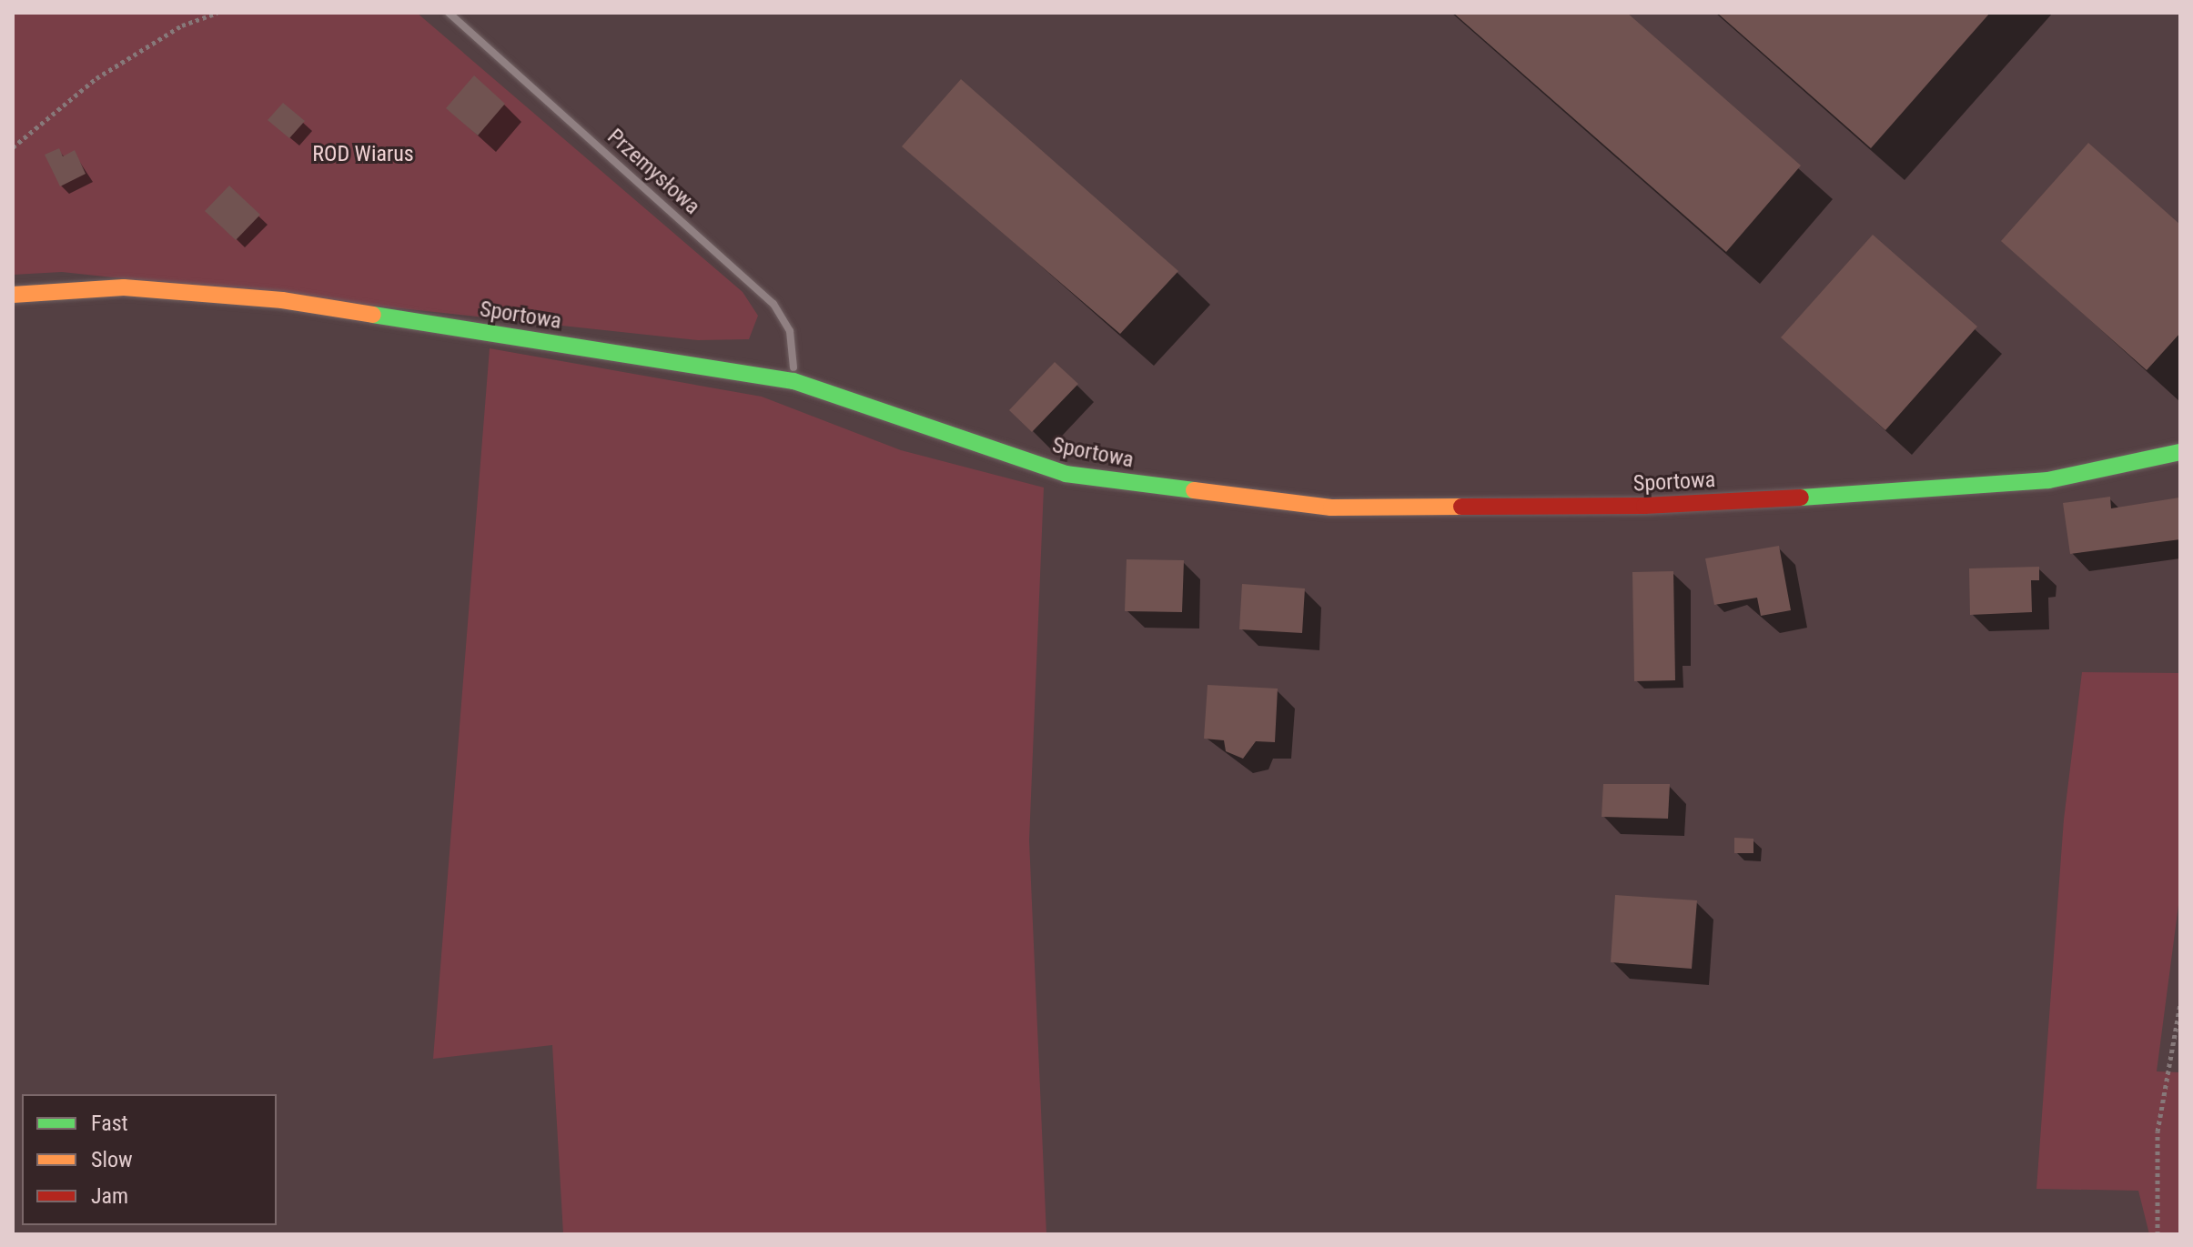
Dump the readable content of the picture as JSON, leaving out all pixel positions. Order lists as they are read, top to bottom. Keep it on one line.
{"streets":{"street":["Przemysłowa","Sportowa"]},"crossings":[["Przemysłowa","Sportowa"]],"parks":["ROD Wiarus"],"legend":["Fast","Slow","Jam"]}
